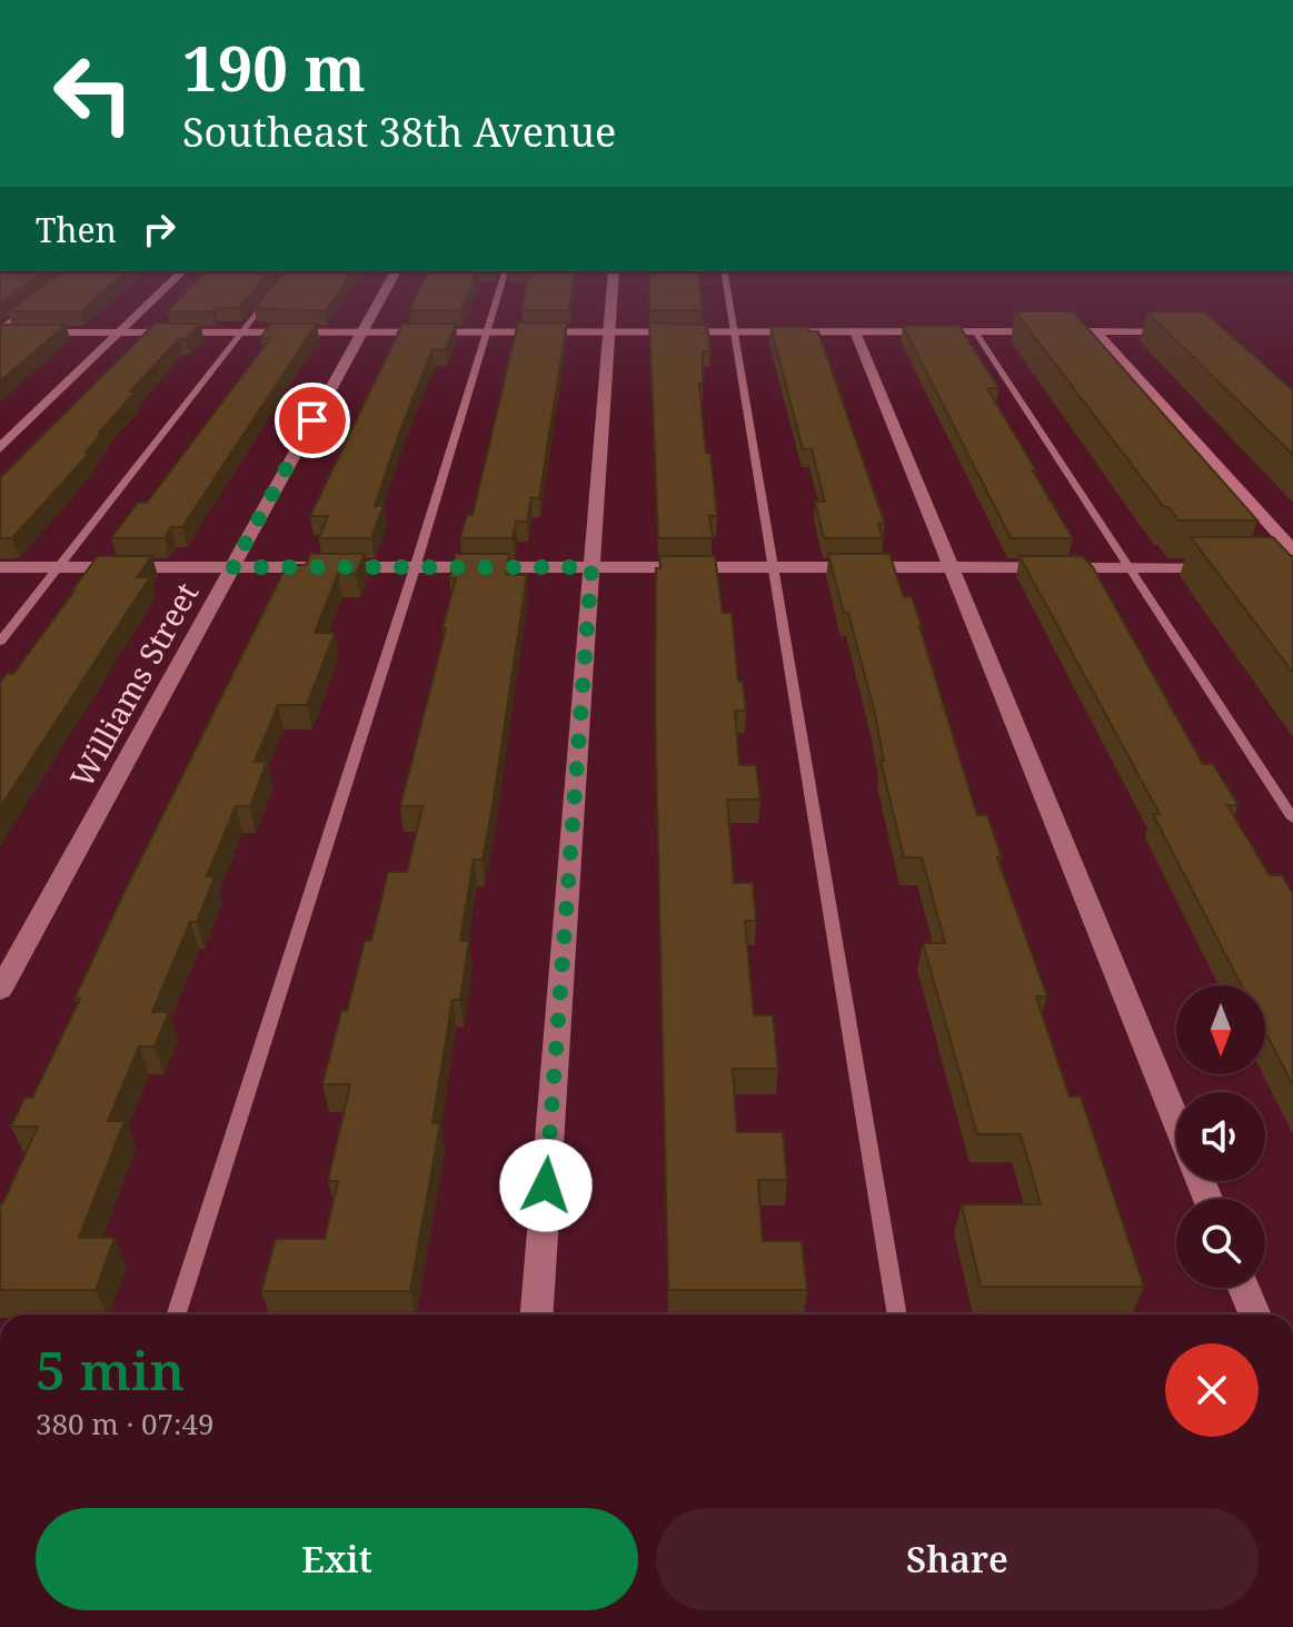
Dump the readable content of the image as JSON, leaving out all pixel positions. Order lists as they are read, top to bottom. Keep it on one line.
{"streets":{"street":["Williams Street"]},"north":"bottom","page":{"turn":["190 m","Southeast 38th Avenue"],"then":"Then","heading":["5 min","380 m · 07:49"],"buttons":["Exit","Share"]}}
